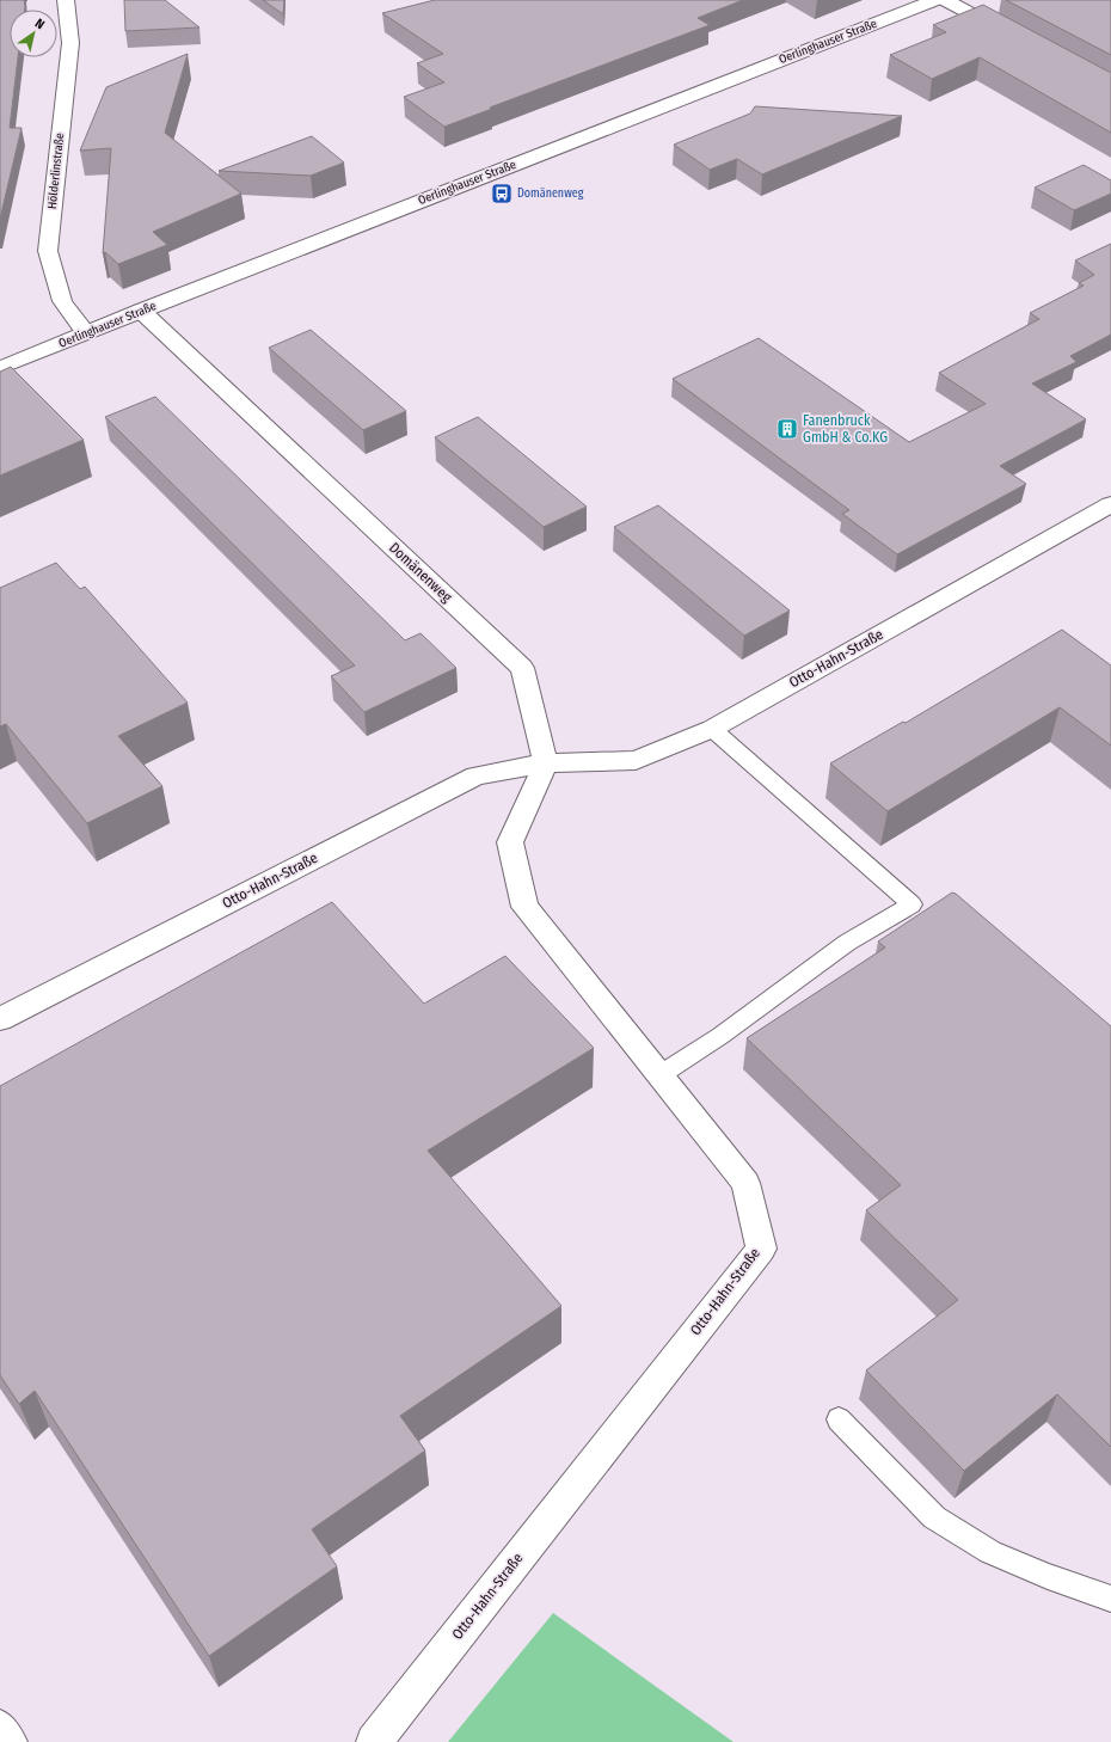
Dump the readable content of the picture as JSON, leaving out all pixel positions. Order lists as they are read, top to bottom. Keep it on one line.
{"streets":{"street":["Oerlinghauser Straße","Hölderlinstraße","Domänenweg","Otto-Hahn-Straße"]},"crossings":[["Oerlinghauser Straße","Hölderlinstraße"],["Oerlinghauser Straße","Domänenweg"],["Domänenweg","Otto-Hahn-Straße"]],"places":{"bus stop":["Domänenweg"],"building":["Fanenbruck GmbH & Co.KG"]},"north":"top right"}
